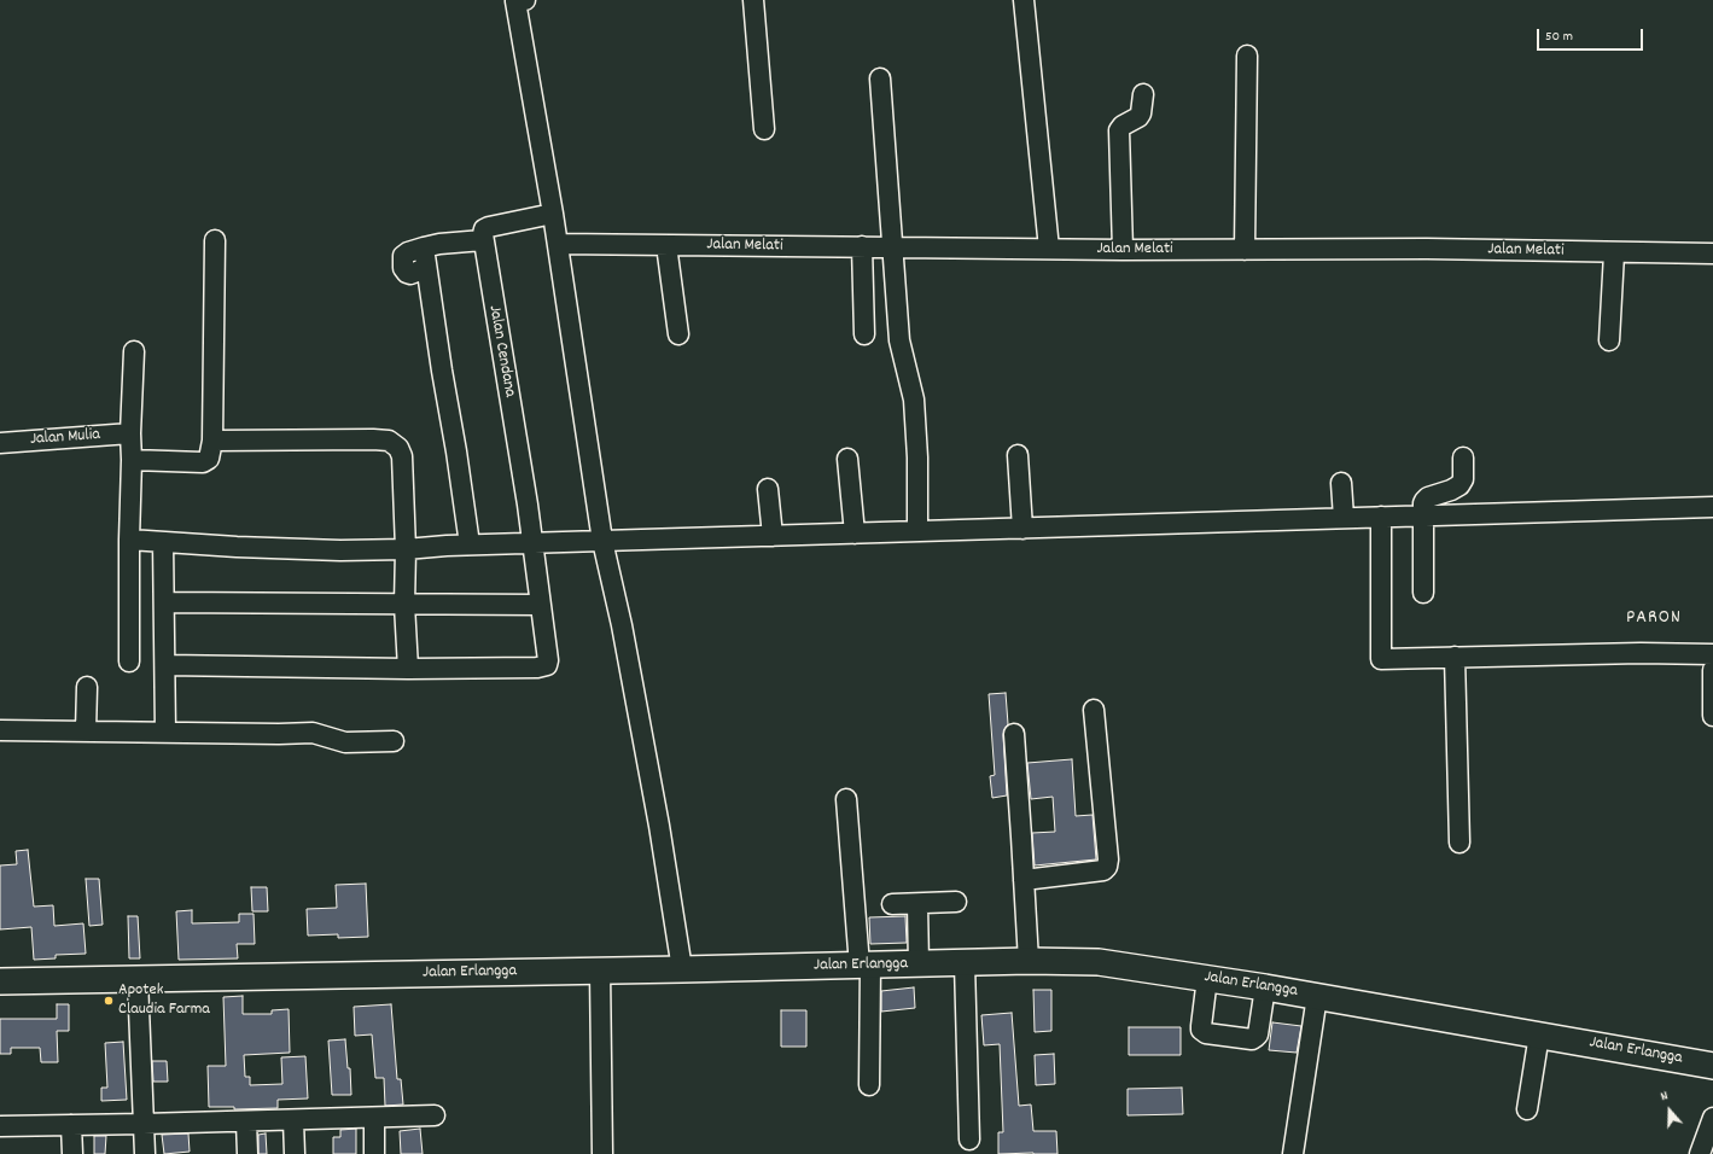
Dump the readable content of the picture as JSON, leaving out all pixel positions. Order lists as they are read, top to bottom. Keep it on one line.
{"streets":{"main road":["Jalan Erlangga"],"street":["Jalan Melati","Jalan Cendana","Jalan Mulia"]},"districts":["PARON"],"places":["Apotek Claudia Farma"],"scale_bar":"50 m","north":"top"}
